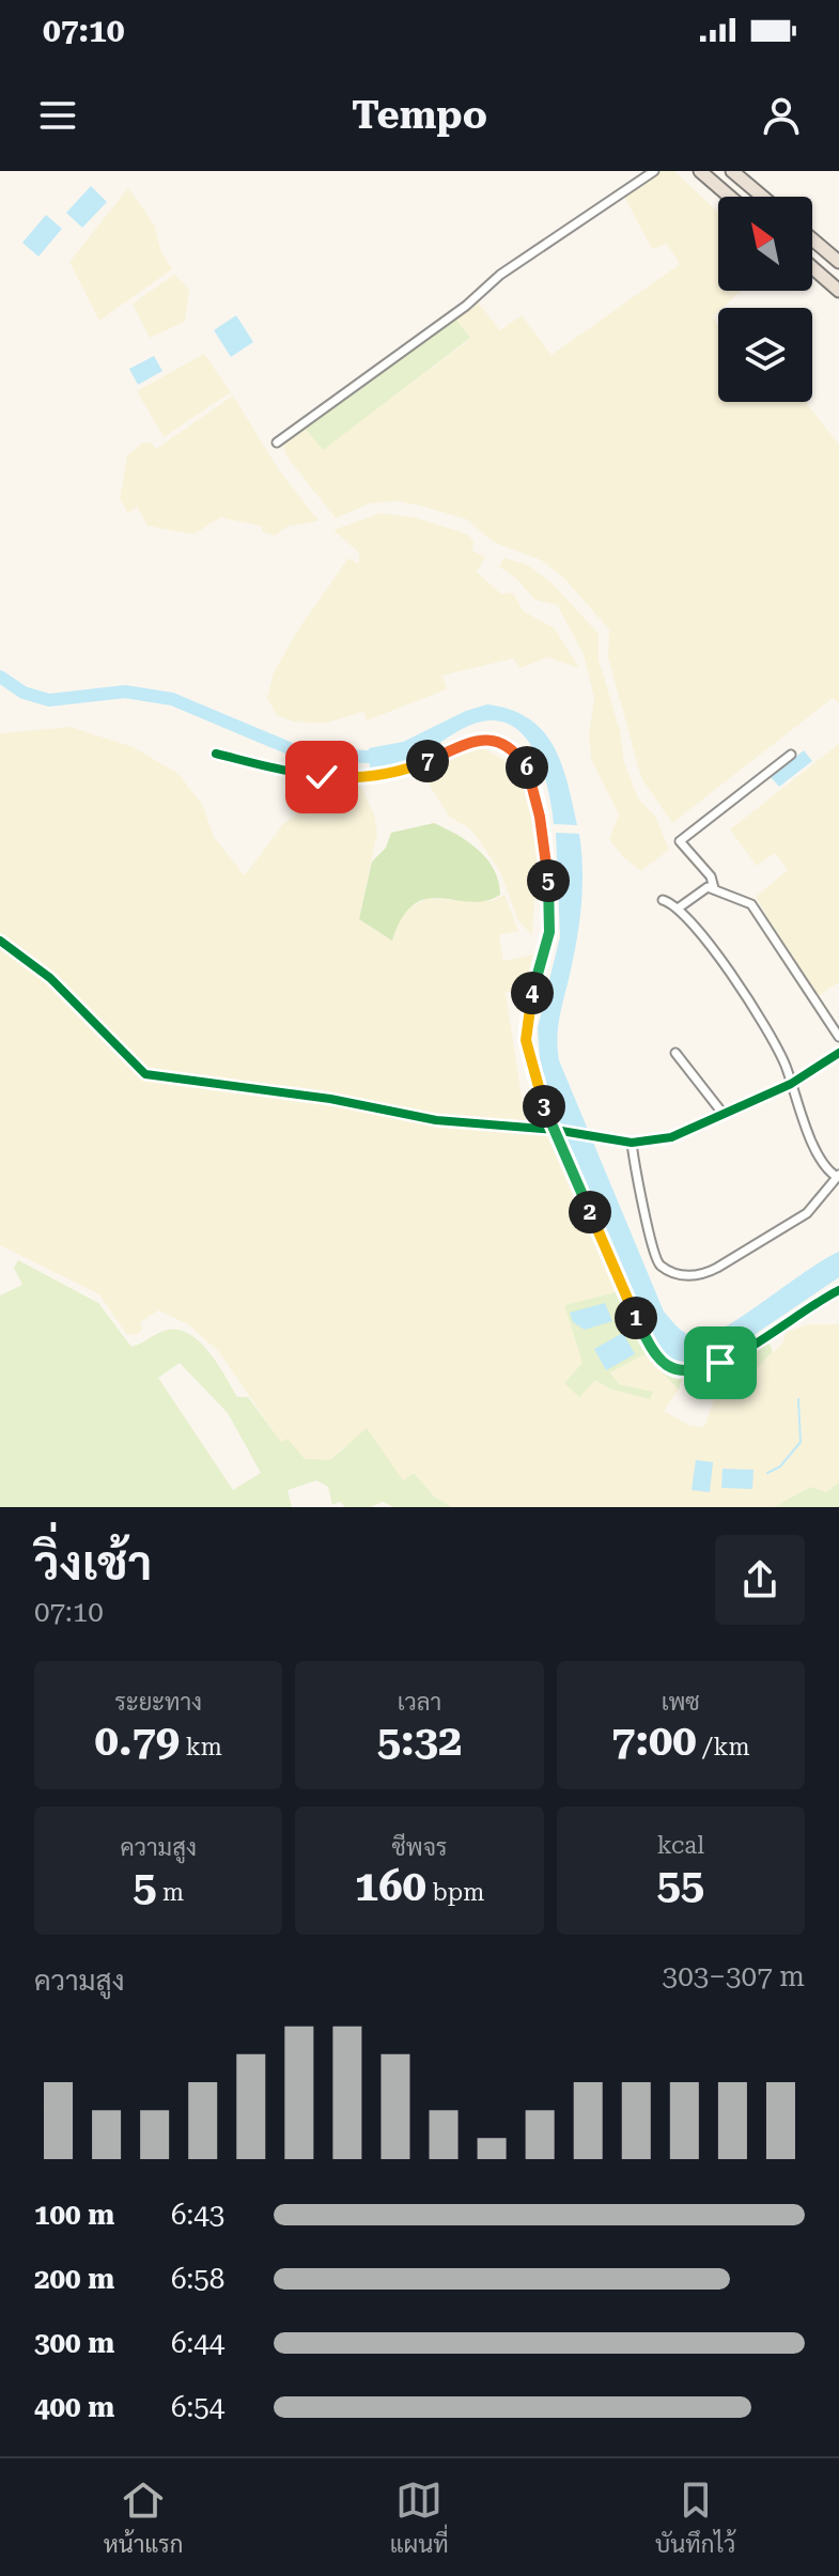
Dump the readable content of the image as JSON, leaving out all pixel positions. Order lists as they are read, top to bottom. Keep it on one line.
{"north":"top left","page":{"status":"07:10","header":"Tempo","pins":["7","6","5","4","3","2","1"],"heading":["วิ่งเช้า","07:10"],"stats":[["ระยะทาง","0.79 km"],["เวลา","5:32"],["เพซ","7:00 /km"],["ความสูง","5 m"],["ชีพจร","160 bpm"],["kcal","55"]],"chart":["ความสูง","303–307 m"],"list":[{"name":"100 m","note":"6:43"},{"name":"200 m","note":"6:58"},{"name":"300 m","note":"6:44"},{"name":"400 m","note":"6:54"}],"tabs":["หน้าแรก","แผนที่","บันทึกไว้"]}}
